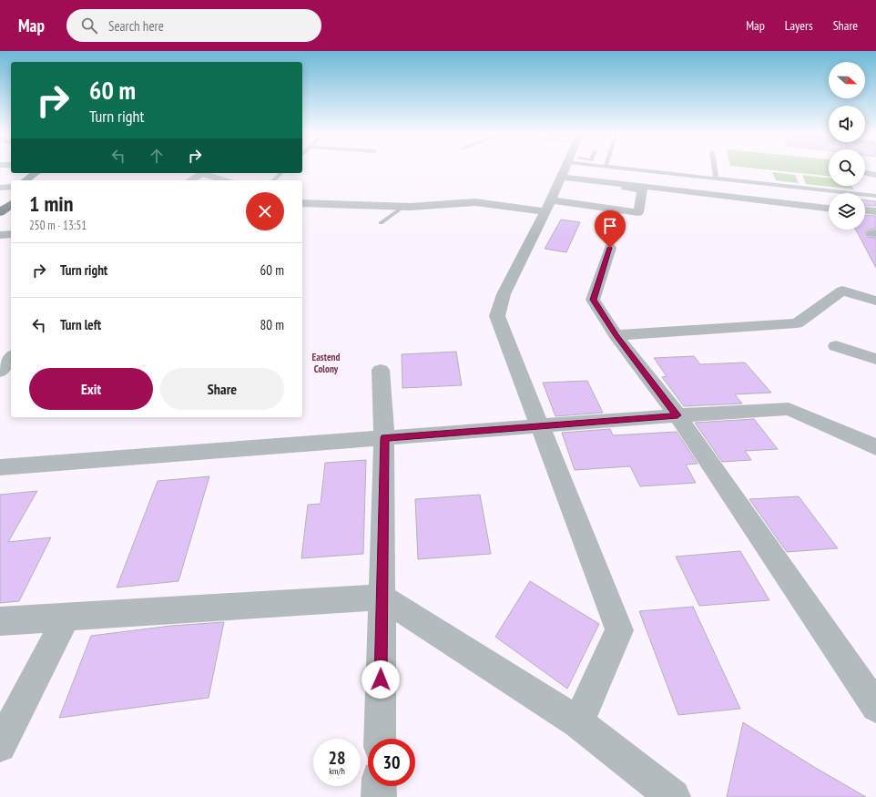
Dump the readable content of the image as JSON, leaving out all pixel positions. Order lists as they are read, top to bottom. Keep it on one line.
{"districts":["Eastend Colony"],"north":"right","page":{"header":"Map","search":"Search here","nav":["Map","Layers","Share"],"turn":["60 m","Turn right"],"heading":["1 min","250 m · 13:51"],"list":[{"name":"Turn right","value":"60 m"},{"name":"Turn left","value":"80 m"}],"buttons":["Exit","Share"],"speed":"28 km/h","limit":"30"}}
